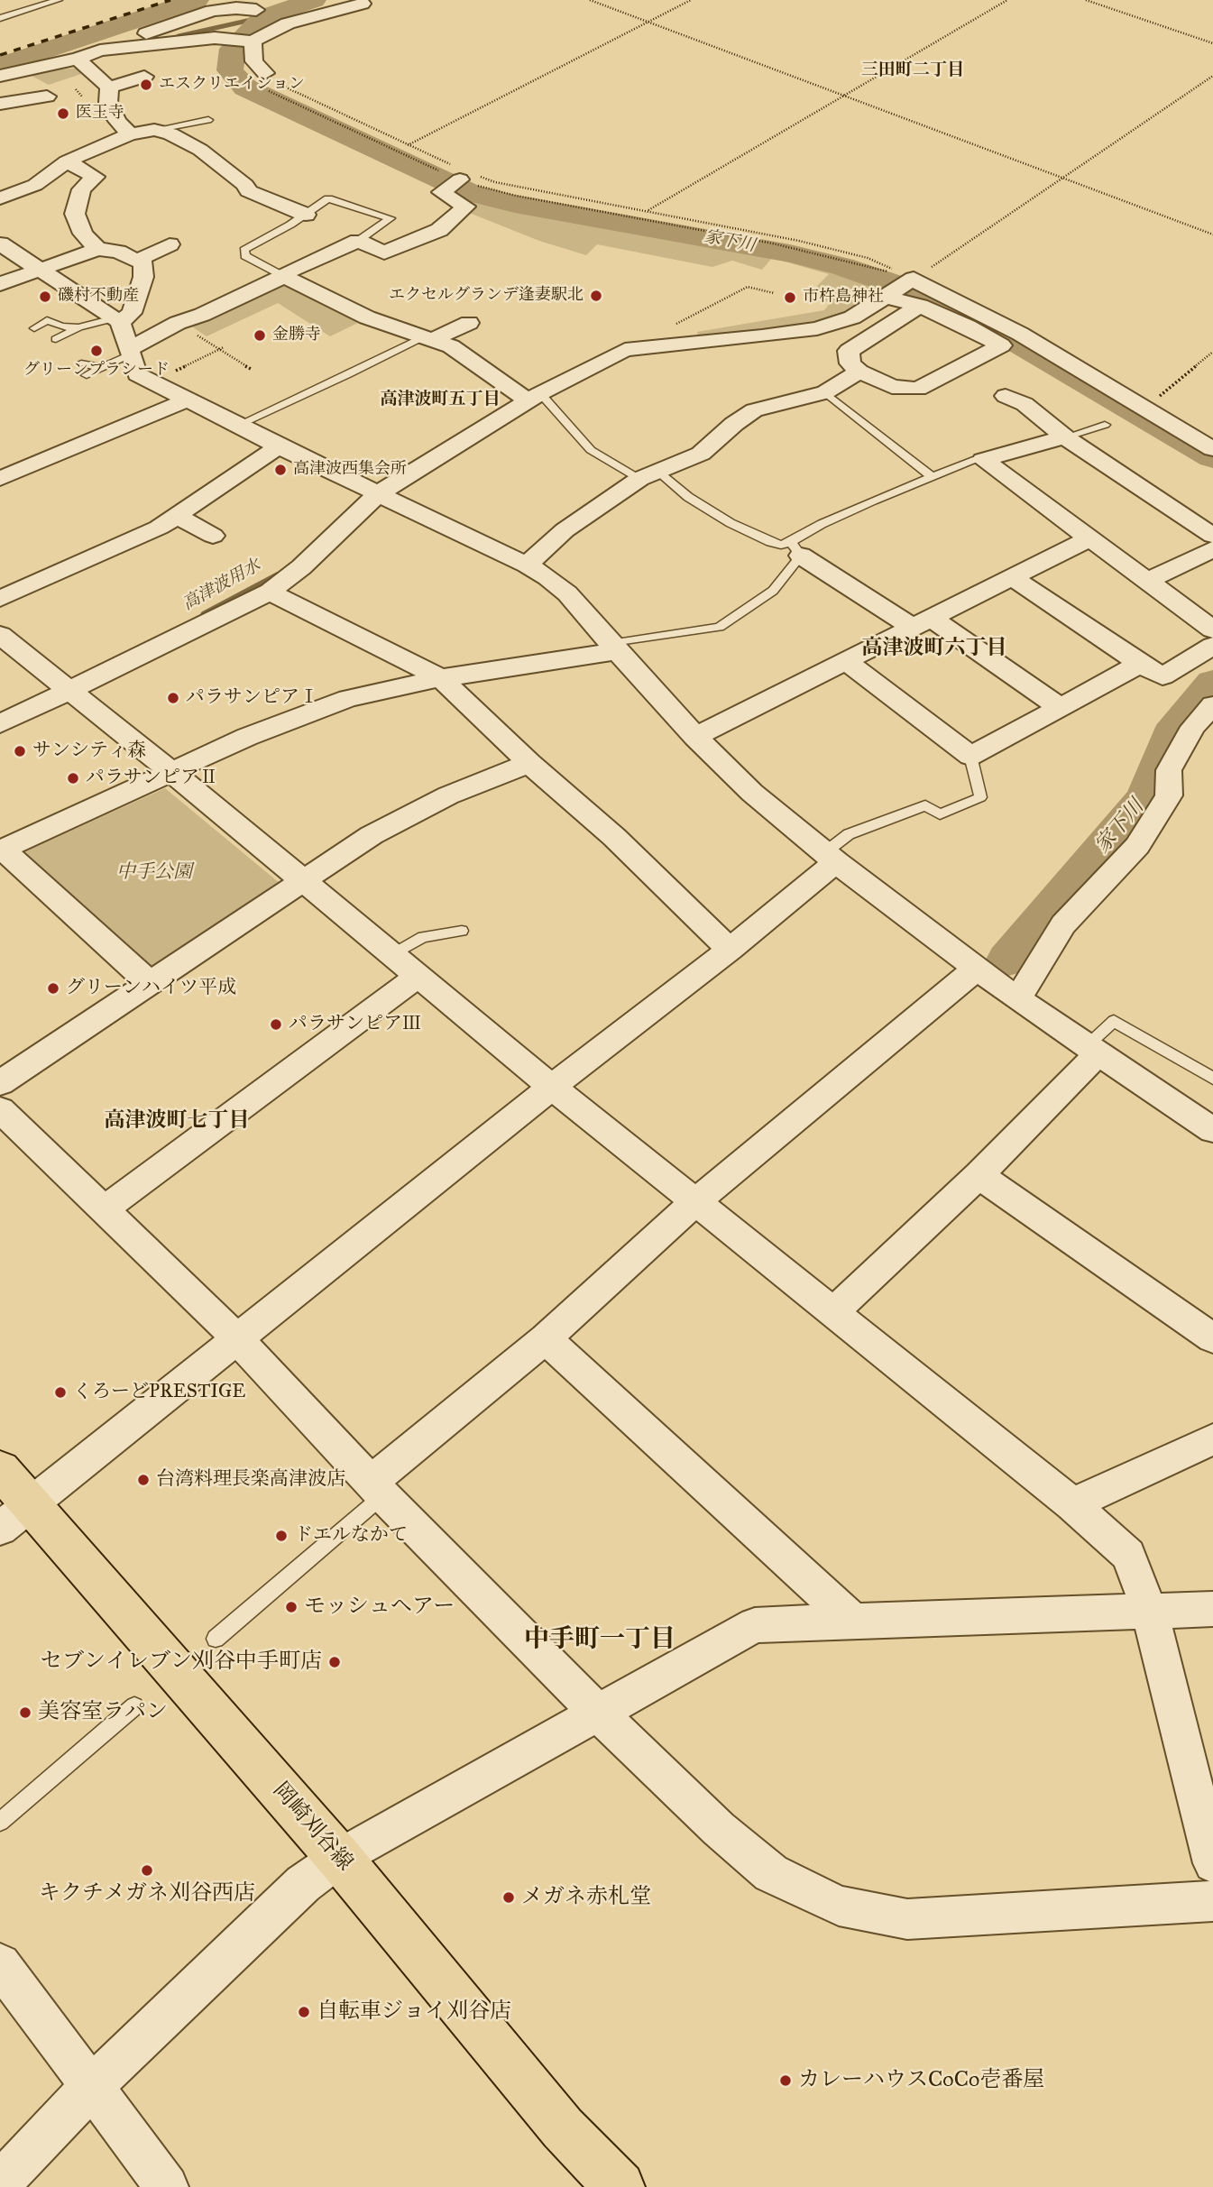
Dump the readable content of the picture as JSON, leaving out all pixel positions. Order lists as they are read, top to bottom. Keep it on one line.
{"streets":{"main road":["岡崎刈谷線"]},"districts":["三田町二丁目","高津波町五丁目","高津波町六丁目","高津波町七丁目","中手町一丁目"],"water":["家下川","高津波用水"],"parks":["中手公園"],"places":["エスクリエイション","医王寺","エクセルグランデ逢妻駅北","磯村不動産","市杵島神社","金勝寺","グリーンプラシード","高津波西集会所","パラサンピアⅠ","サンシティ森","パラサンピアⅡ","グリーンハイツ平成","パラサンピアⅢ","くろーどPRESTIGE","台湾料理長楽高津波店","ドエルなかて","モッシュヘアー","セブンイレブン刈谷中手町店","美容室ラパン","キクチメガネ刈谷西店","メガネ赤札堂","自転車ジョイ刈谷店","カレーハウスCoCo壱番屋"]}
